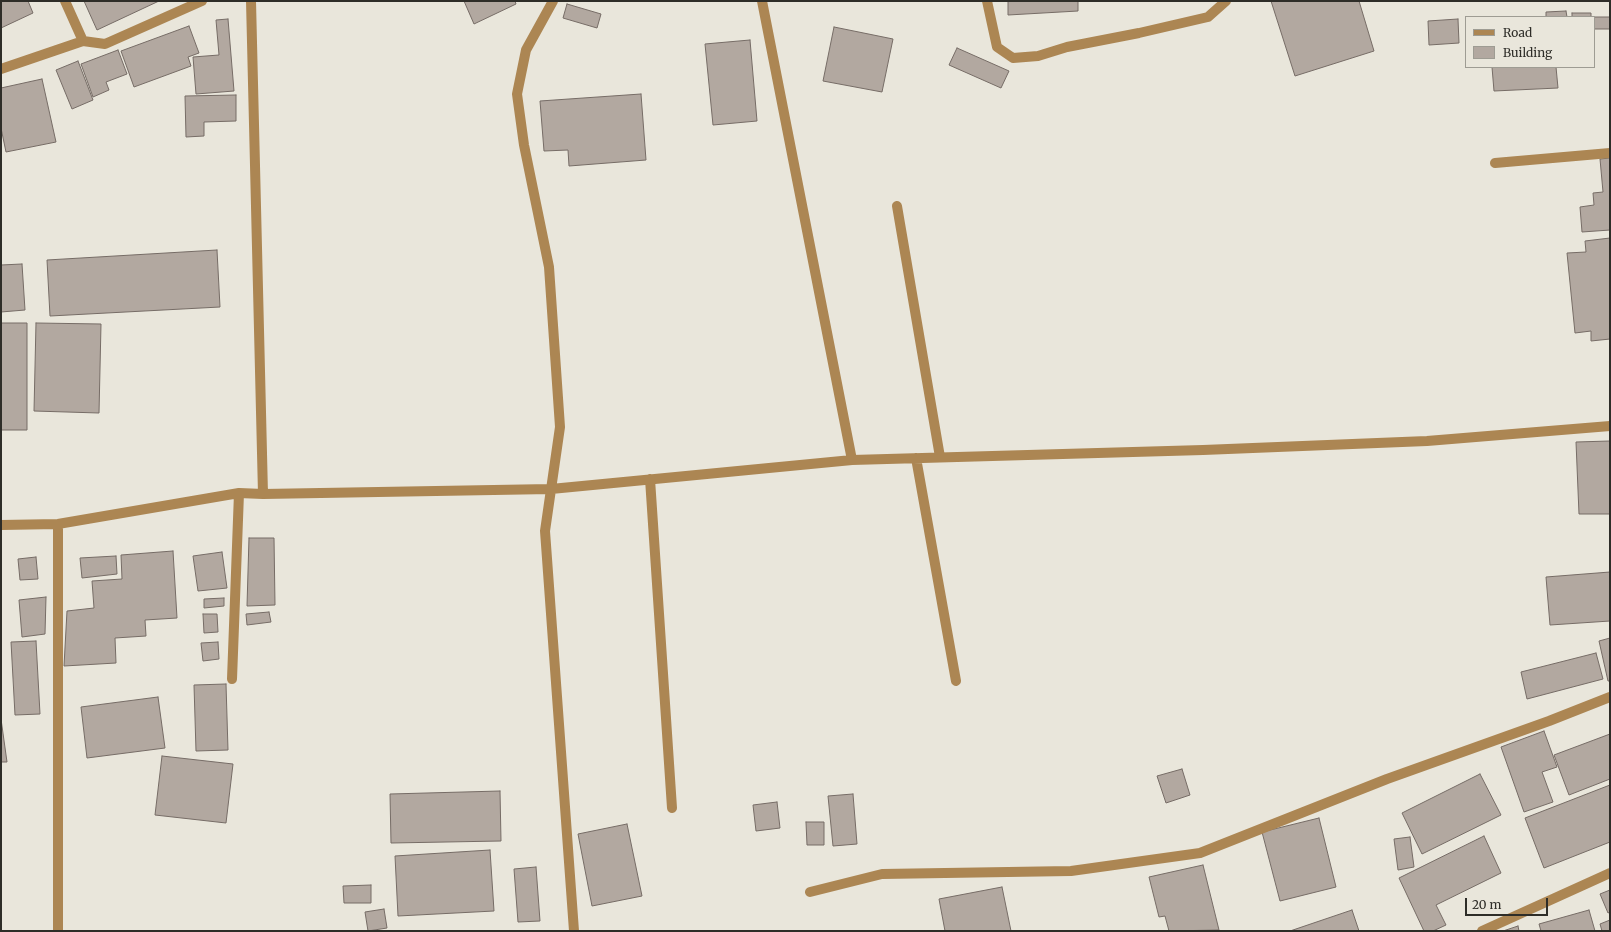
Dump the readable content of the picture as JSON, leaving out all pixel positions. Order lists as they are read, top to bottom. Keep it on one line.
{"legend":["Road","Building"],"scale_bar":"20 m"}
